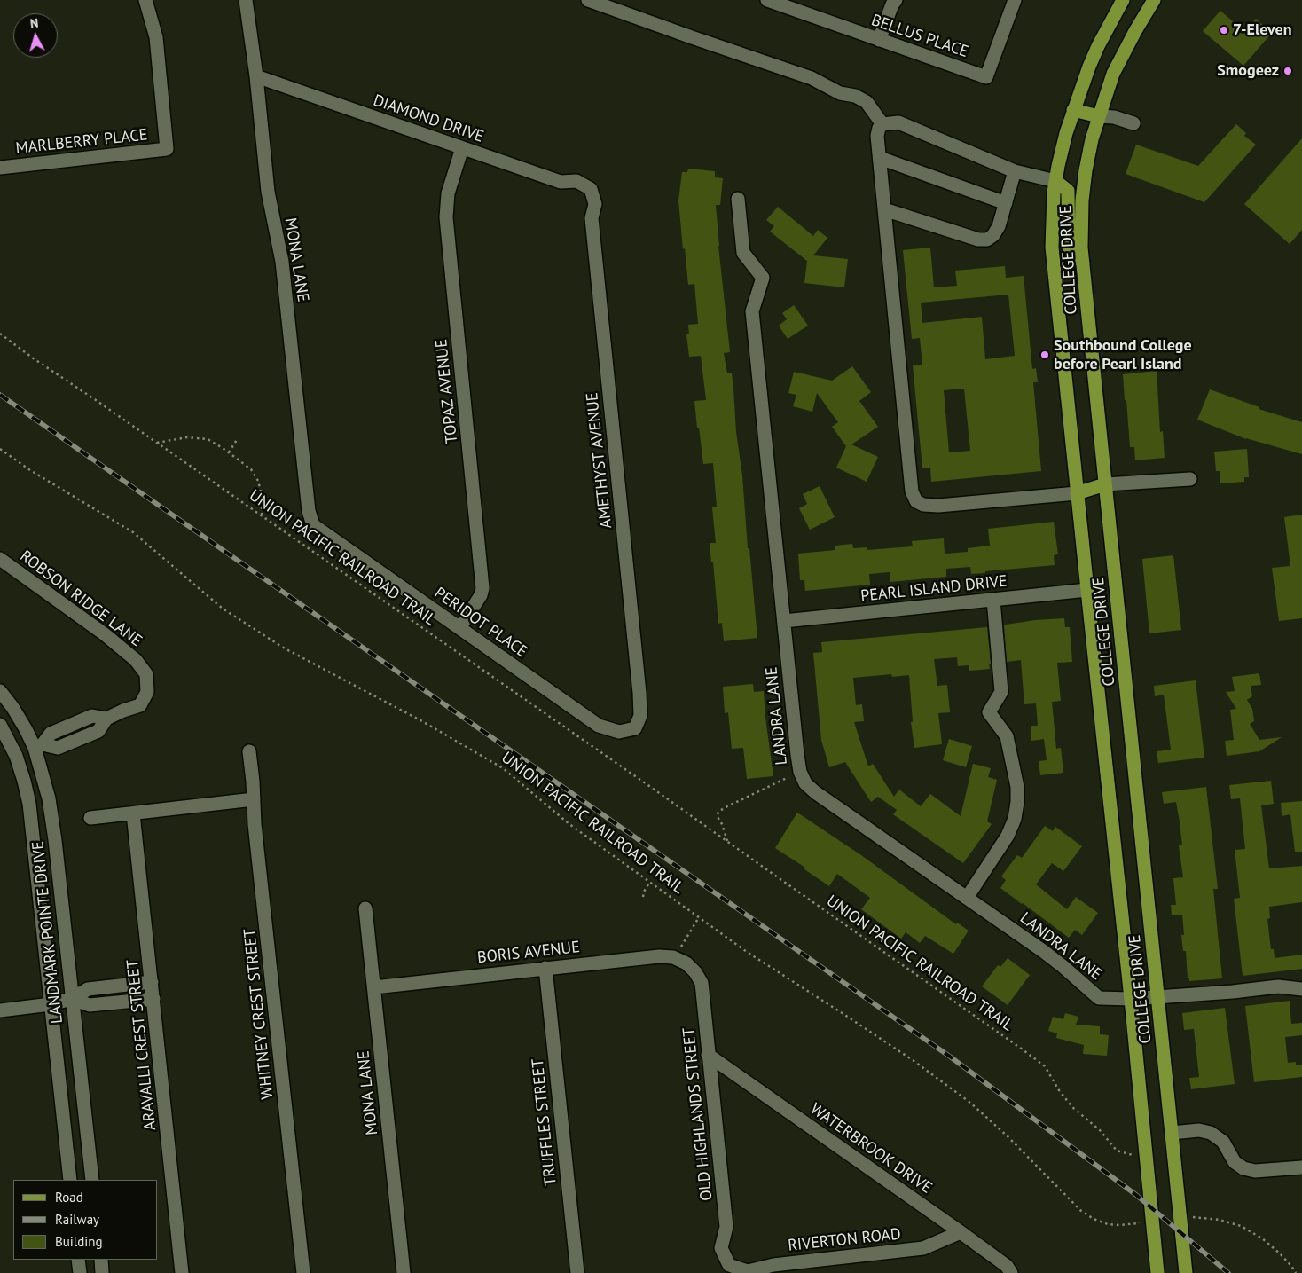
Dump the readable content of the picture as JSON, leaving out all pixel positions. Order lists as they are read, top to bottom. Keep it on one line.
{"streets":{"main road":["COLLEGE DRIVE"],"street":["BELLUS PLACE","DIAMOND DRIVE","MARLBERRY PLACE","MONA LANE","TOPAZ AVENUE","AMETHYST AVENUE","PEARL ISLAND DRIVE","ROBSON RIDGE LANE","PERIDOT PLACE","LANDRA LANE","LANDMARK POINTE DRIVE","BORIS AVENUE","WHITNEY CREST STREET","ARAVALLI CREST STREET","OLD HIGHLANDS STREET","TRUFFLES STREET","WATERBROOK DRIVE","RIVERTON ROAD"],"path":["UNION PACIFIC RAILROAD TRAIL"]},"crossings":[["DIAMOND DRIVE","MONA LANE"],["DIAMOND DRIVE","TOPAZ AVENUE"],["DIAMOND DRIVE","AMETHYST AVENUE"],["MONA LANE","PERIDOT PLACE"],["MONA LANE","BORIS AVENUE"],["COLLEGE DRIVE","UNION PACIFIC RAILROAD TRAIL"],["COLLEGE DRIVE","PEARL ISLAND DRIVE"],["COLLEGE DRIVE","LANDRA LANE"],["TOPAZ AVENUE","PERIDOT PLACE"],["AMETHYST AVENUE","PERIDOT PLACE"],["PEARL ISLAND DRIVE","LANDRA LANE"],["BORIS AVENUE","OLD HIGHLANDS STREET"],["BORIS AVENUE","TRUFFLES STREET"],["OLD HIGHLANDS STREET","WATERBROOK DRIVE"],["OLD HIGHLANDS STREET","RIVERTON ROAD"],["WATERBROOK DRIVE","RIVERTON ROAD"]],"places":["7-Eleven","Smogeez","Southbound College before Pearl Island"],"legend":["Road","Railway","Building"],"north":"top"}
